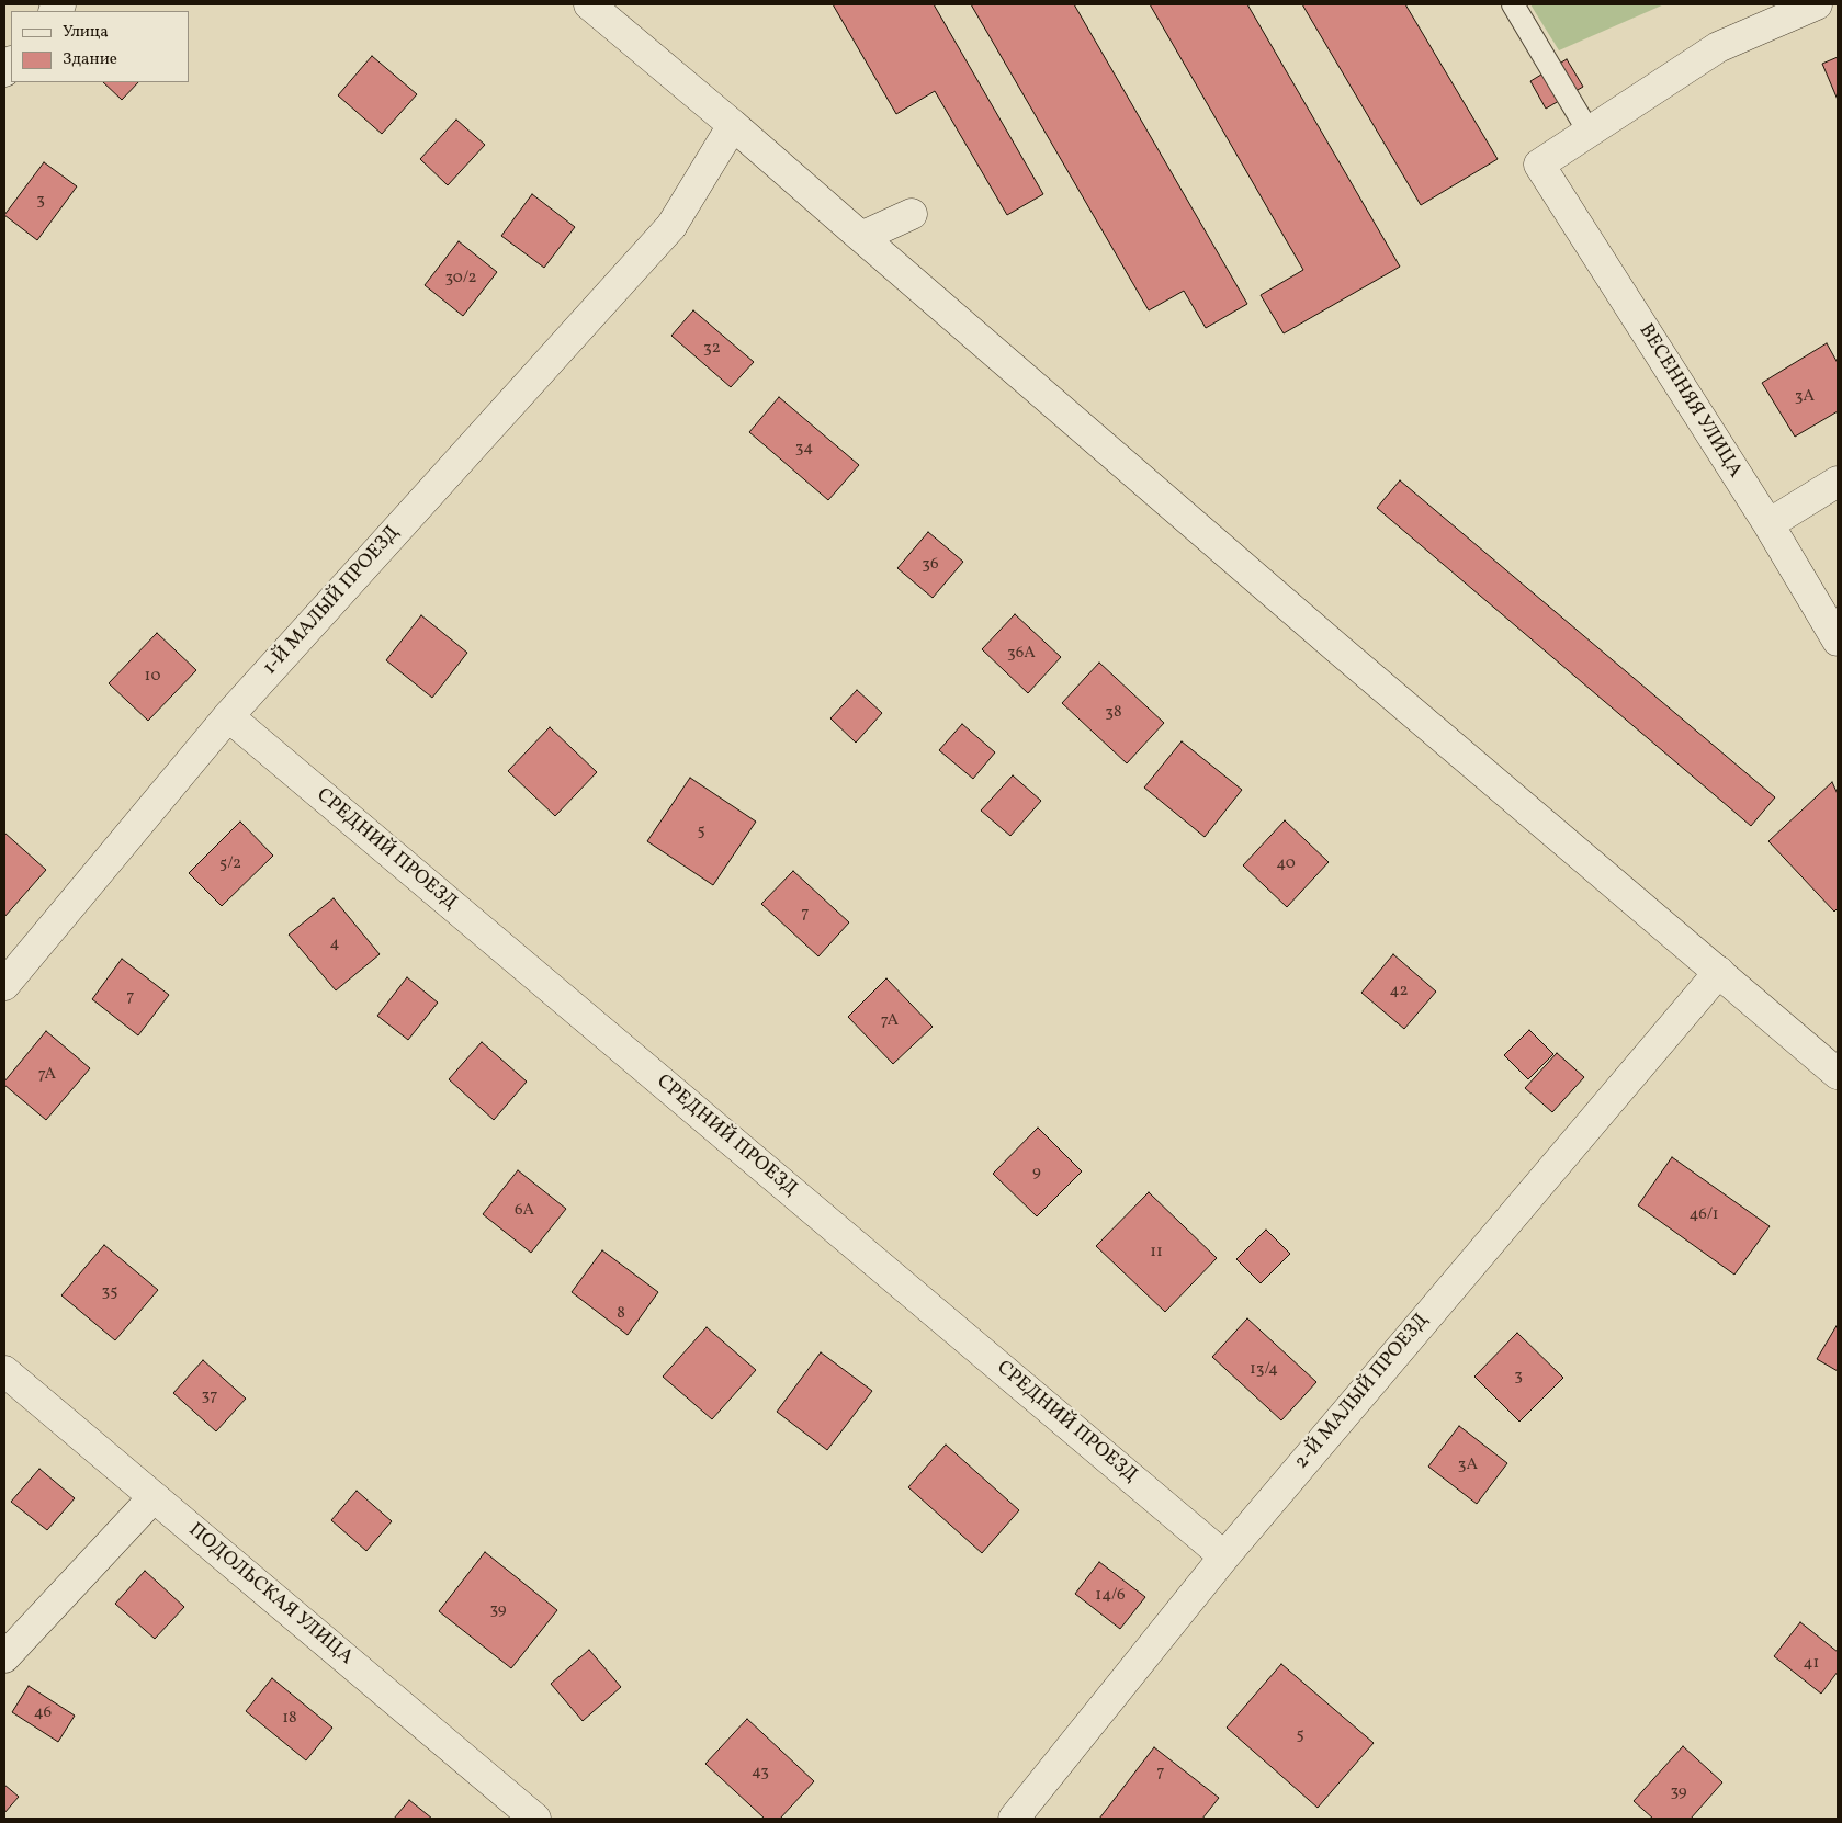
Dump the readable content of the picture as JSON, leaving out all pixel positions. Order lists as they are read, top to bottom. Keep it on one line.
{"streets":{"street":["ВЕСЕННЯЯ УЛИЦА","1-Й МАЛЫЙ ПРОЕЗД","СРЕДНИЙ ПРОЕЗД","2-Й МАЛЫЙ ПРОЕЗД","ПОДОЛЬСКАЯ УЛИЦА"]},"crossings":[["1-Й МАЛЫЙ ПРОЕЗД","СРЕДНИЙ ПРОЕЗД"],["СРЕДНИЙ ПРОЕЗД","2-Й МАЛЫЙ ПРОЕЗД"]],"house_numbers":["3","30/2","32","3А","34","36","36А","10","38","5","5/2","40","7","4","42","7","7А","7А","9","6А","46/1","11","35","8","13/4","3","37","3А","14/6","39","41","46","18","5","43","7","39"],"legend":["Улица","Здание"]}
